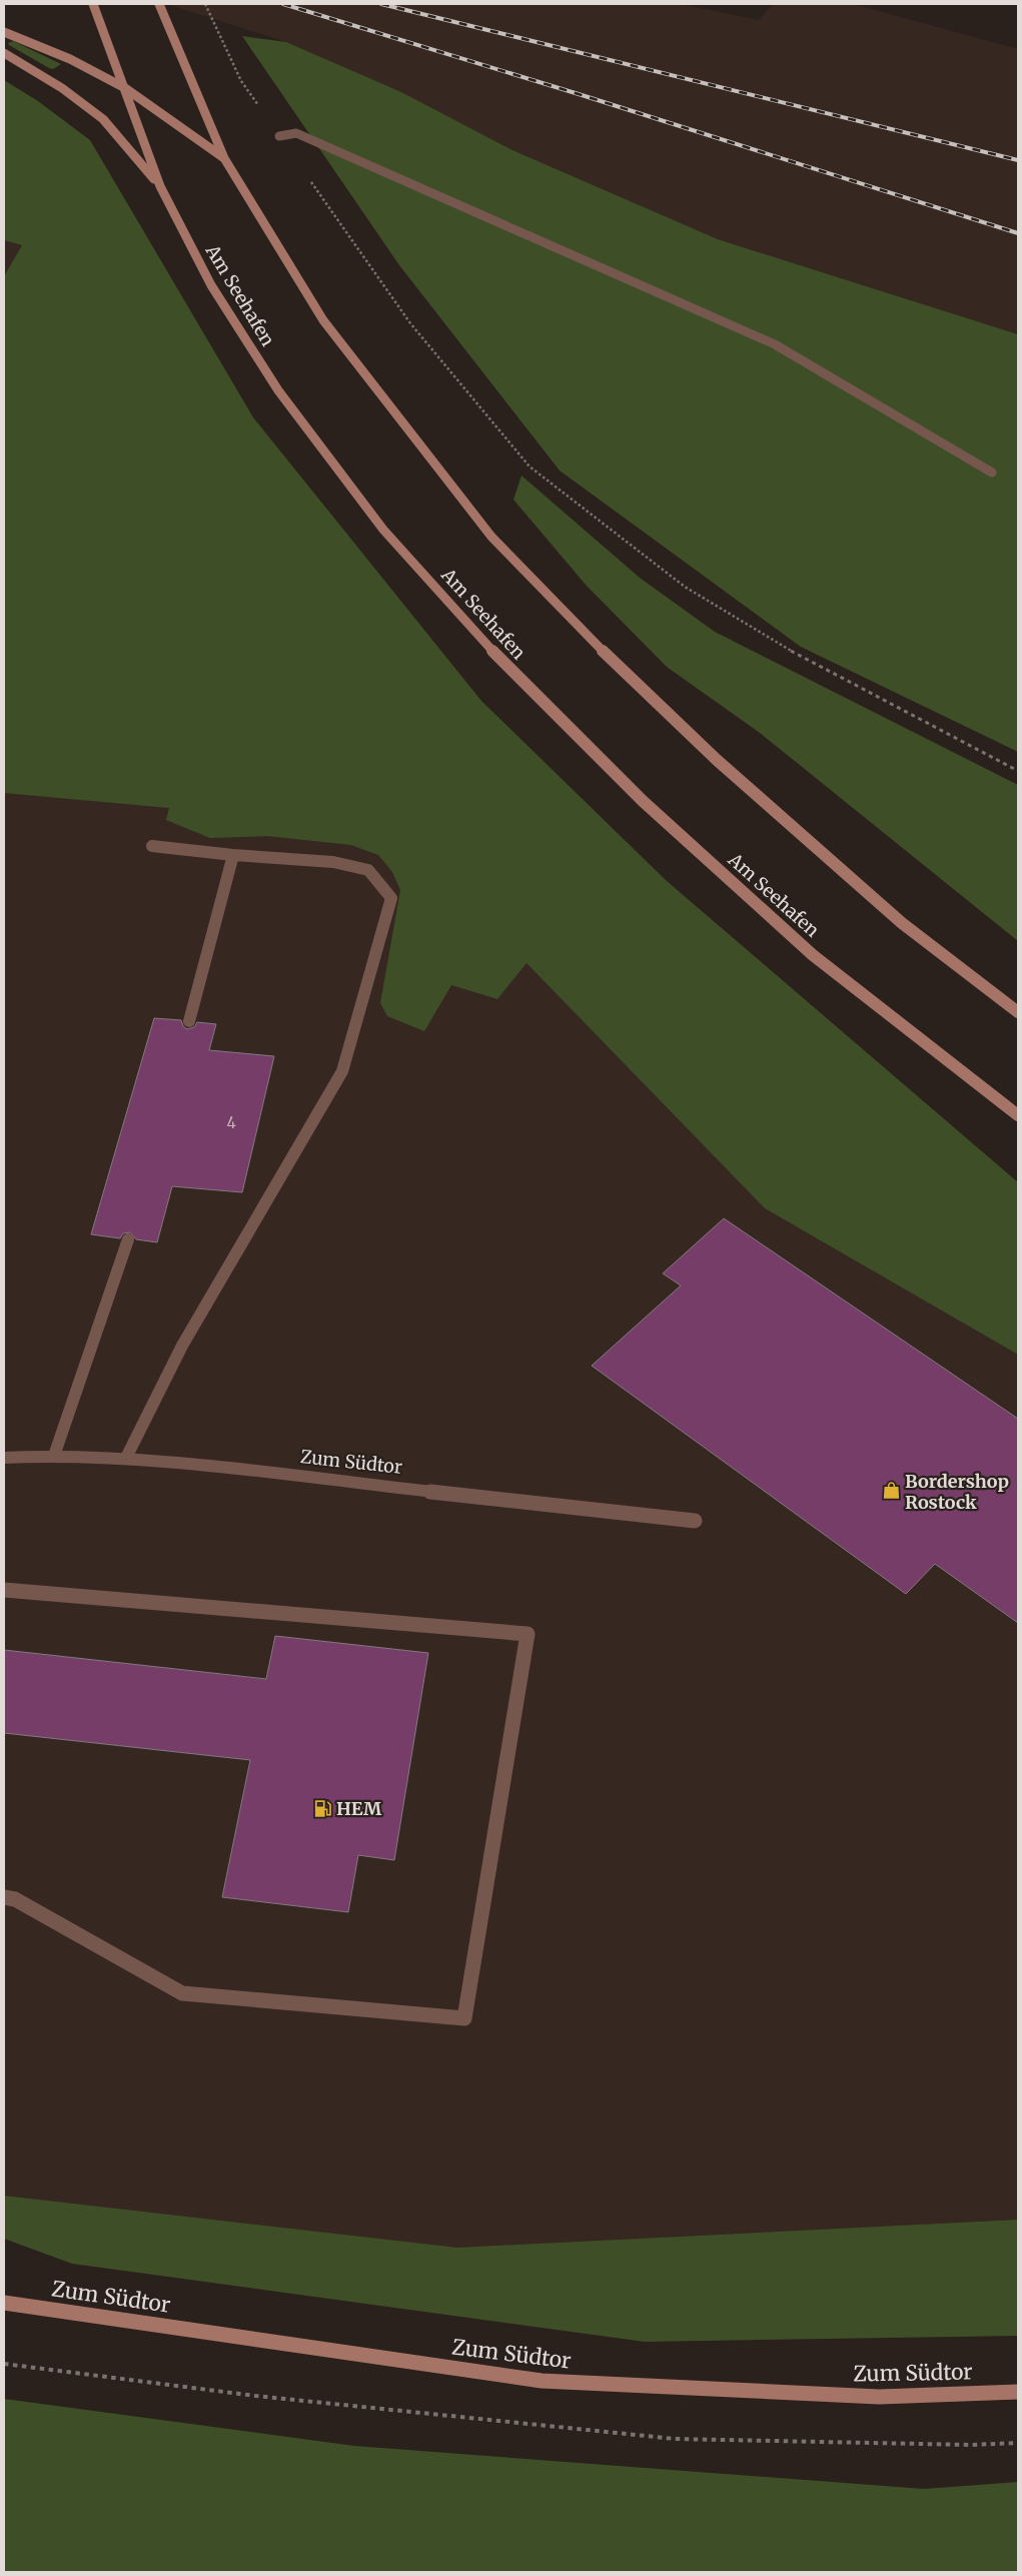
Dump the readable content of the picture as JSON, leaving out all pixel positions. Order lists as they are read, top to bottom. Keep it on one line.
{"streets":{"street":["Am Seehafen","Zum Südtor"]},"places":{"shop":["Bordershop Rostock"],"fuel station":["HEM"]},"house_numbers":["4"]}
